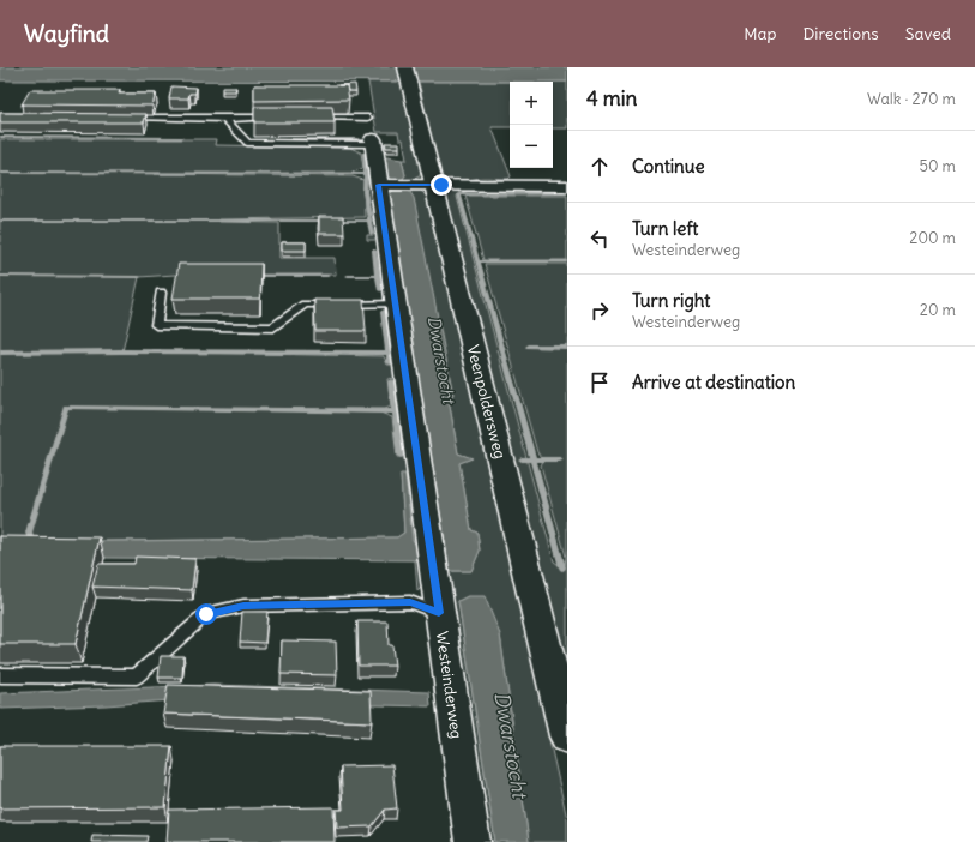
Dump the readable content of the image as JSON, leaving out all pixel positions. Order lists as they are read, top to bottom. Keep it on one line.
{"streets":{"street":["Veenpoldersweg","Westeinderweg"]},"water":["Dwarstocht"],"page":{"header":"Wayfind","nav":["Map","Directions","Saved"],"heading":["4 min","Walk · 270 m"],"map_buttons":["+","−"],"list":[["Continue","50 m"],["Turn left","Westeinderweg","200 m"],["Turn right","Westeinderweg","20 m"],"Arrive at destination"]}}
